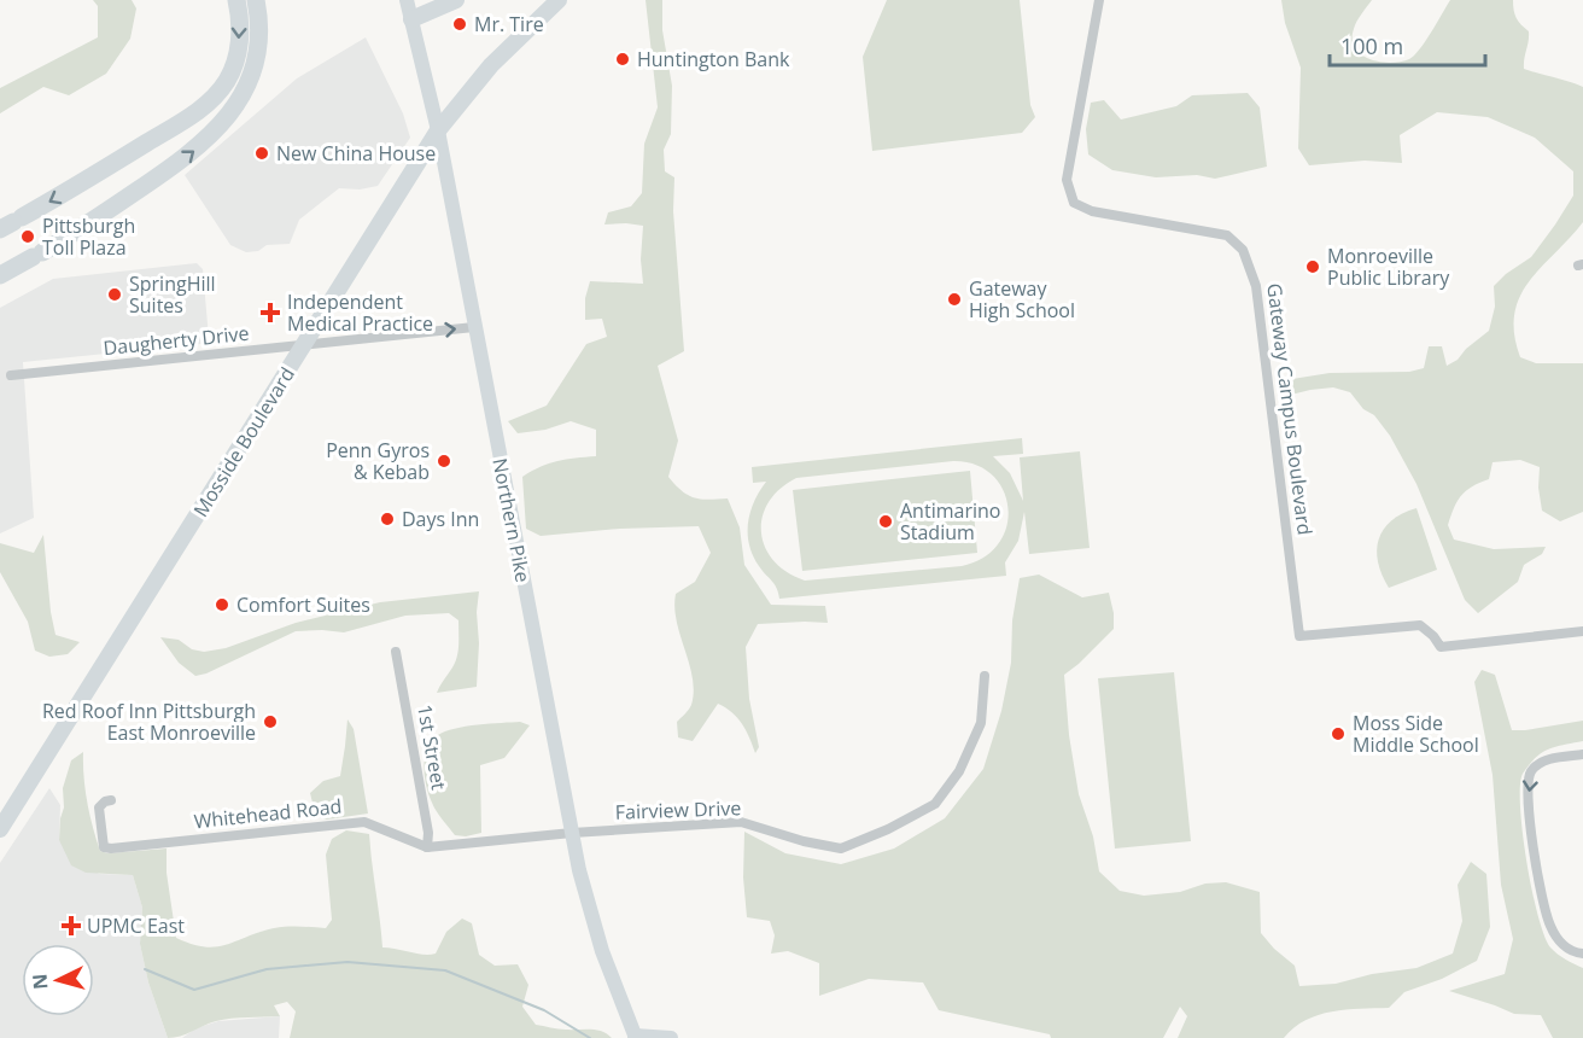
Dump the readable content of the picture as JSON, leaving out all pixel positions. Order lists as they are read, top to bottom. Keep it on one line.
{"streets":{"main road":["Mosside Boulevard","Northern Pike"],"street":["Daugherty Drive","Gateway Campus Boulevard","1st Street","Fairview Drive","Whitehead Road"]},"crossings":[["Daugherty Drive","Mosside Boulevard"],["Daugherty Drive","Northern Pike"],["Mosside Boulevard","Northern Pike"],["Northern Pike","Fairview Drive"],["Northern Pike","Whitehead Road"],["1st Street","Whitehead Road"],["Fairview Drive","Whitehead Road"]],"one_way":["Daugherty Drive"],"places":{"other":["Mr. Tire","Huntington Bank","New China House","Pittsburgh Toll Plaza","Monroeville Public Library","SpringHill Suites","Gateway High School","Penn Gyros & Kebab","Days Inn","Antimarino Stadium","Comfort Suites","Red Roof Inn Pittsburgh East Monroeville","Moss Side Middle School"],"health":["Independent Medical Practice","UPMC East"]},"scale_bar":"100 m","north":"left"}
